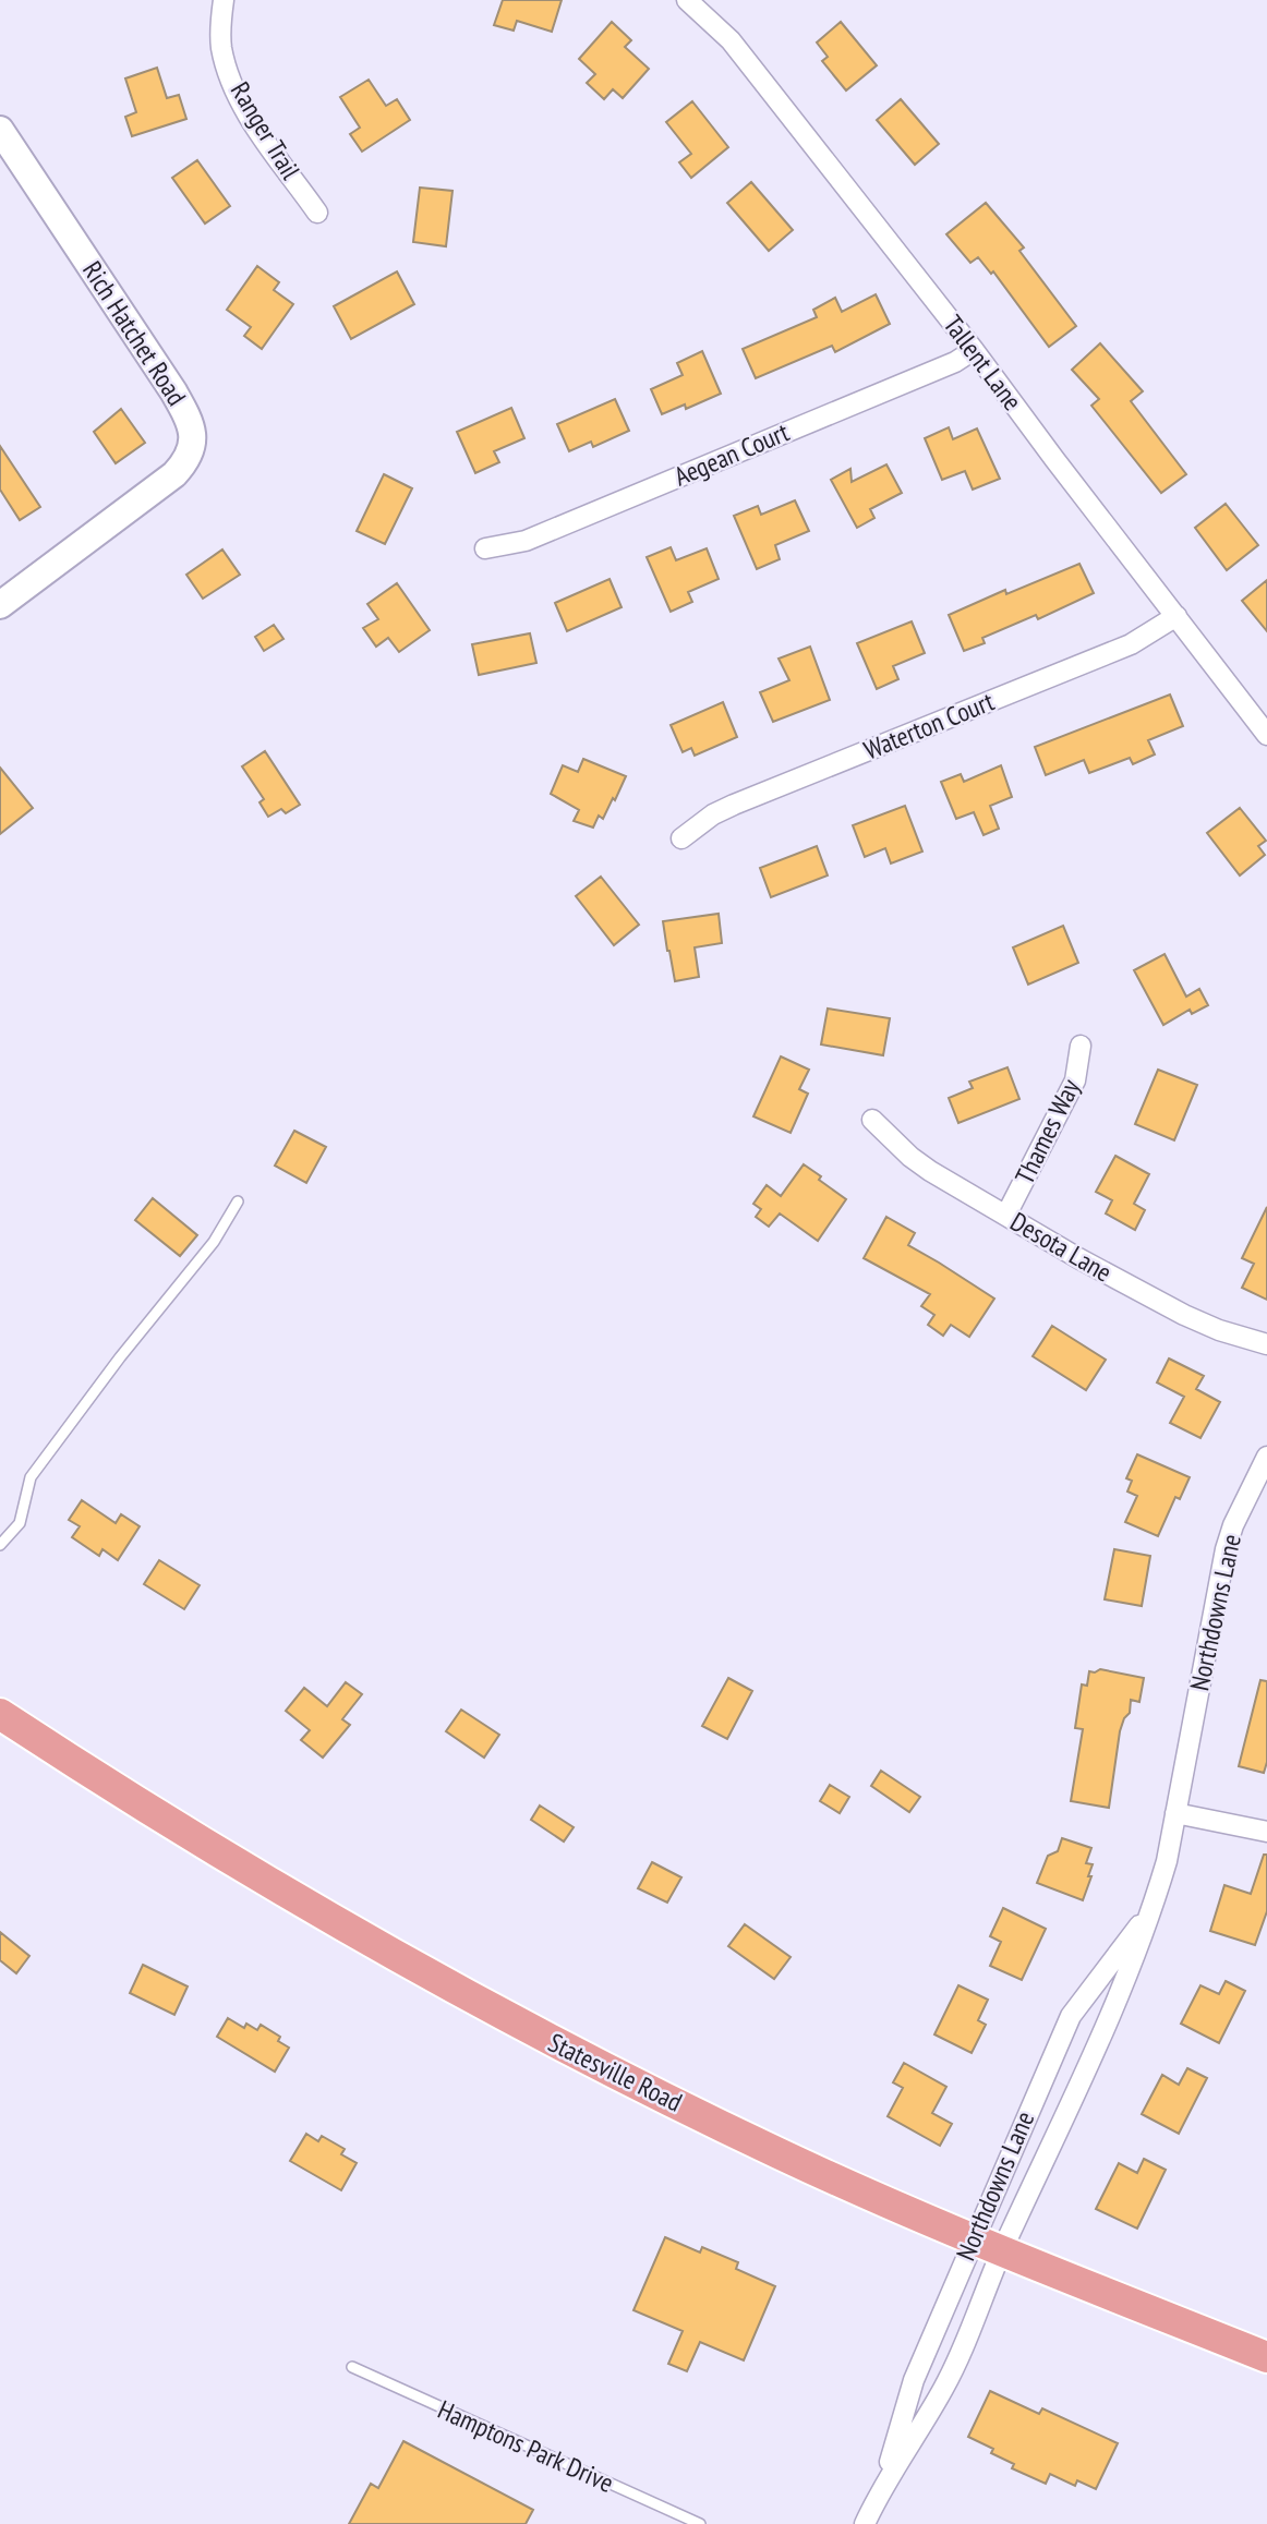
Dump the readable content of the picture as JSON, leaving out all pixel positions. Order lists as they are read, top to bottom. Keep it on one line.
{"streets":{"main road":["Statesville Road"],"street":["Ranger Trail","Rich Hatchet Road","Tallent Lane","Aegean Court","Waterton Court","Thames Way","Desota Lane","Northdowns Lane"],"lane":["Hamptons Park Drive"]},"crossings":[["Tallent Lane","Aegean Court"],["Tallent Lane","Waterton Court"],["Thames Way","Desota Lane"],["Northdowns Lane","Statesville Road"]]}
